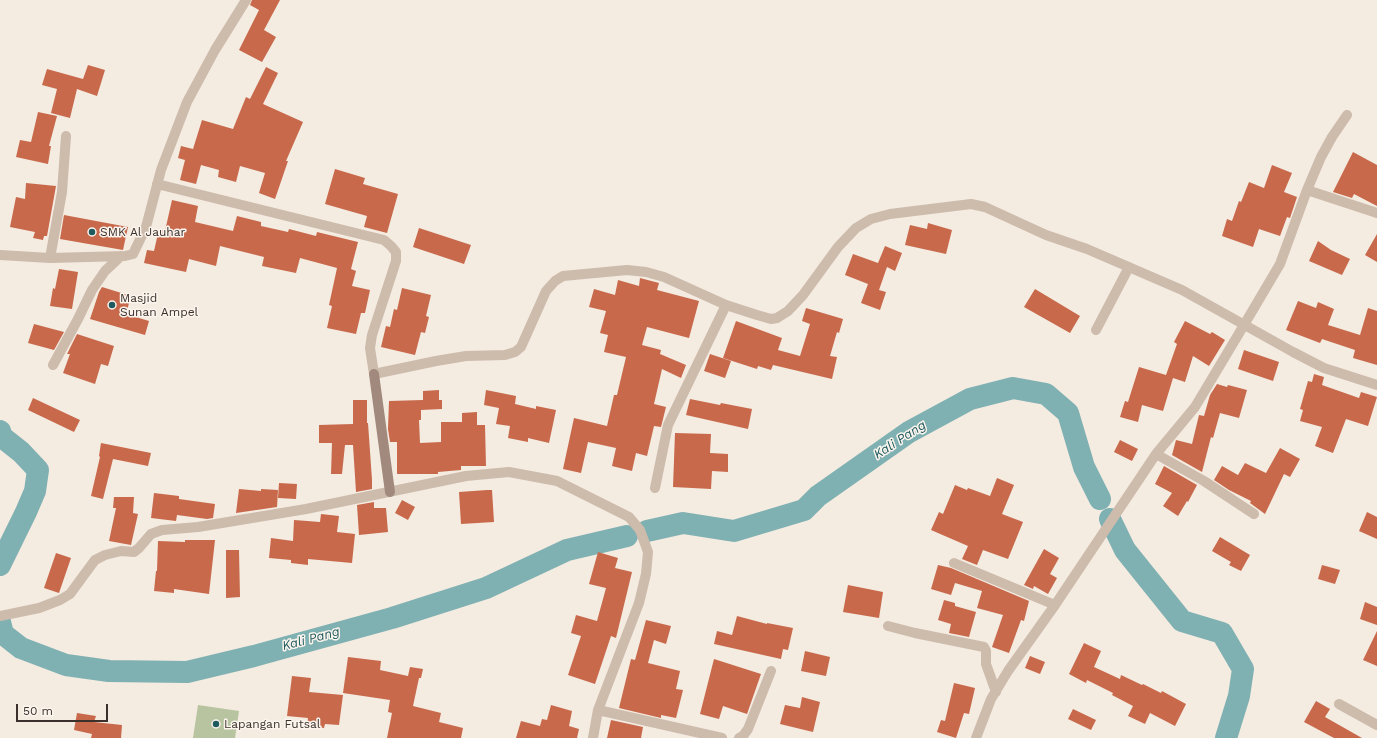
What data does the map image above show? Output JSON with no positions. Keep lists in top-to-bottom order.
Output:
{
  "water": ["Kali Pang"],
  "places": ["SMK Al Jauhar", "Masjid Sunan Ampel", "Lapangan Futsal"],
  "scale_bar": "50 m"
}
